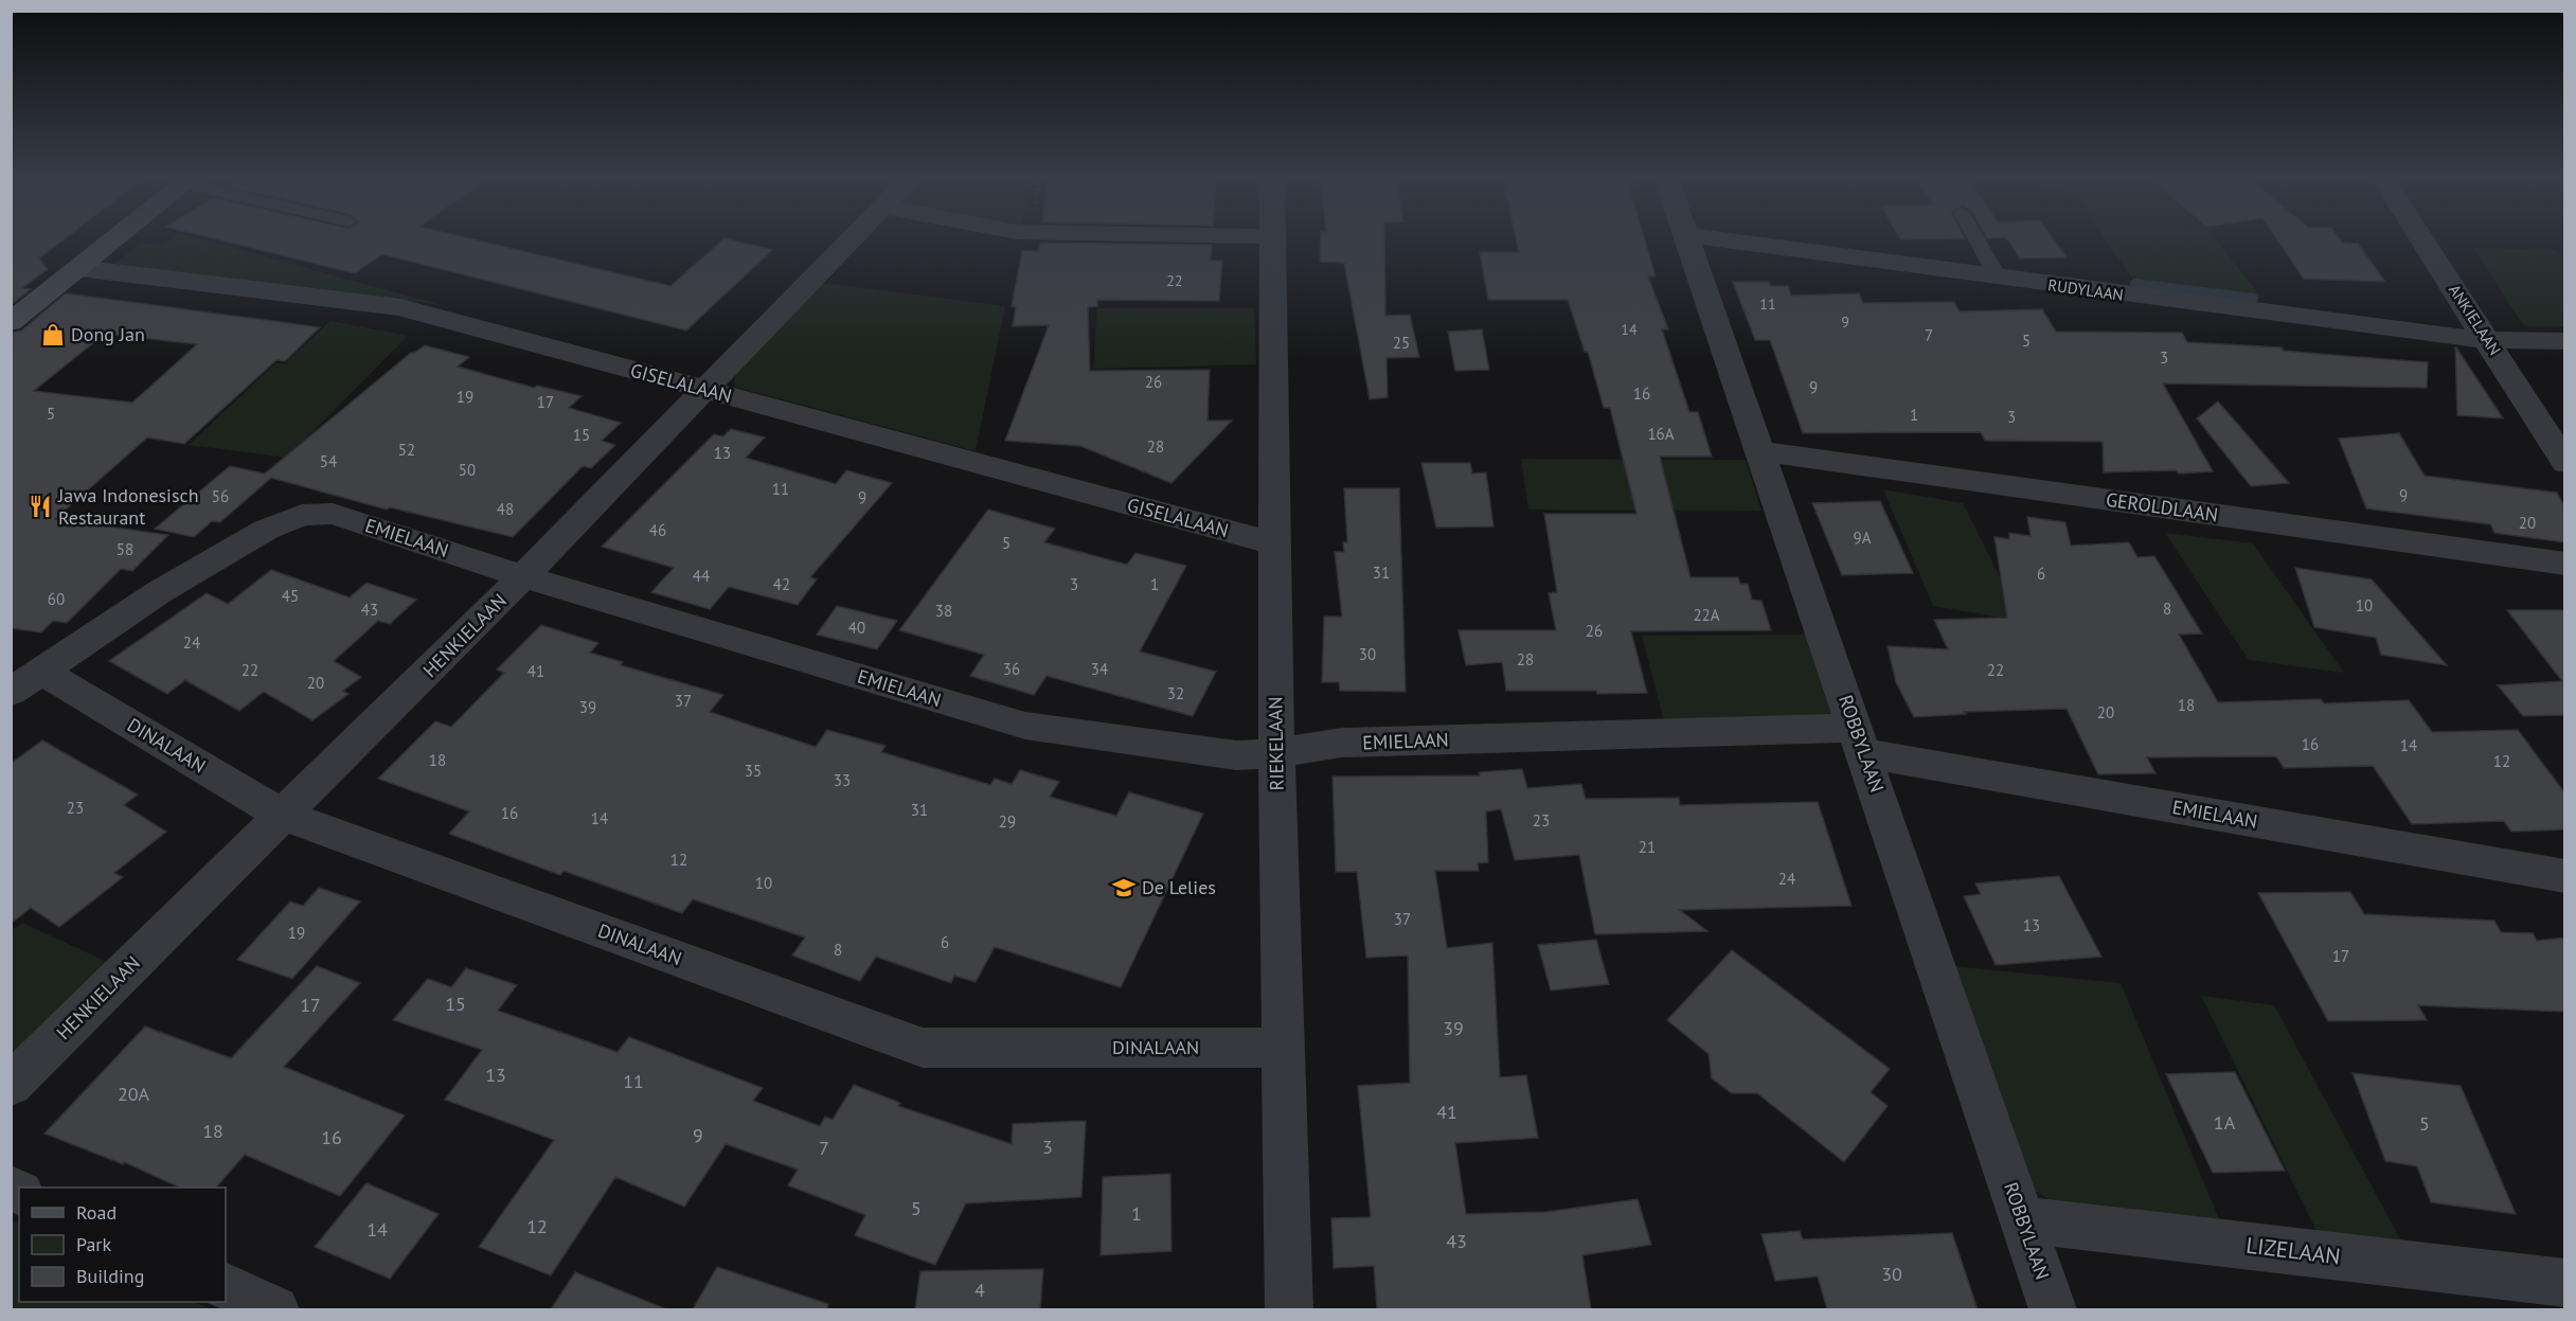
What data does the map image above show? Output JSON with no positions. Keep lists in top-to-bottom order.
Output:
{
  "streets": {
    "street": [
      "RUDYLAAN",
      "ANKIELAAN",
      "GISELALAAN",
      "GEROLDLAAN",
      "EMIELAAN",
      "HENKIELAAN",
      "RIEKELAAN",
      "ROBBYLAAN",
      "DINALAAN",
      "LIZELAAN"
    ]
  },
  "crossings": [
    ["RUDYLAAN", "ANKIELAAN"],
    ["GISELALAAN", "HENKIELAAN"],
    ["GISELALAAN", "RIEKELAAN"],
    ["GEROLDLAAN", "ROBBYLAAN"],
    ["EMIELAAN", "HENKIELAAN"],
    ["EMIELAAN", "RIEKELAAN"],
    ["EMIELAAN", "ROBBYLAAN"],
    ["EMIELAAN", "DINALAAN"],
    ["HENKIELAAN", "DINALAAN"],
    ["RIEKELAAN", "DINALAAN"],
    ["ROBBYLAAN", "LIZELAAN"]
  ],
  "places": {
    "shop": ["Dong Jan"],
    "restaurant": ["Jawa Indonesisch Restaurant"],
    "school or university": ["De Lelies"]
  },
  "house_numbers": [
    "22",
    "11",
    "9",
    "14",
    "7",
    "5",
    "25",
    "3",
    "26",
    "9",
    "16",
    "19",
    "17",
    "5",
    "1",
    "3",
    "16A",
    "15",
    "28",
    "52",
    "13",
    "54",
    "50",
    "11",
    "9",
    "56",
    "9",
    "48",
    "20",
    "46",
    "9A",
    "5",
    "58",
    "31",
    "6",
    "44",
    "42",
    "3",
    "1",
    "45",
    "60",
    "10",
    "8",
    "43",
    "38",
    "22A",
    "40",
    "26",
    "24",
    "30",
    "28",
    "36",
    "34",
    "22",
    "22",
    "41",
    "20",
    "32",
    "37",
    "18",
    "39",
    "20",
    "16",
    "14",
    "18",
    "12",
    "35",
    "33",
    "23",
    "31",
    "16",
    "14",
    "23",
    "29",
    "21",
    "12",
    "24",
    "10",
    "37",
    "13",
    "19",
    "6",
    "8",
    "17",
    "15",
    "17",
    "39",
    "13",
    "11",
    "20A",
    "41",
    "1A",
    "5",
    "18",
    "9",
    "16",
    "3",
    "7",
    "5",
    "1",
    "12",
    "14",
    "43",
    "30",
    "4"
  ],
  "legend": ["Road", "Park", "Building"]
}
